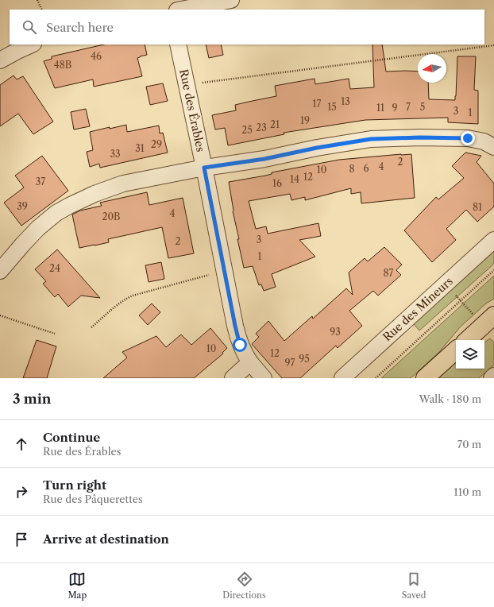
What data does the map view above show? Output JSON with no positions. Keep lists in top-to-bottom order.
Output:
{
  "streets": {
    "street": ["Rue des Érables", "Rue des Mineurs"]
  },
  "house_numbers": [
    "46",
    "48B",
    "13",
    "17",
    "15",
    "7",
    "5",
    "11",
    "9",
    "3",
    "1",
    "19",
    "21",
    "23",
    "25",
    "29",
    "31",
    "33",
    "2",
    "4",
    "6",
    "8",
    "10",
    "12",
    "14",
    "37",
    "16",
    "39",
    "81",
    "4",
    "20B",
    "3",
    "2",
    "1",
    "24",
    "87",
    "93",
    "10",
    "12",
    "95",
    "97"
  ],
  "north": "left",
  "page": {
    "search": "Search here",
    "heading": ["3 min", "Walk · 180 m"],
    "list": [
      ["Continue", "Rue des Érables", "70 m"],
      ["Turn right", "Rue des Pâquerettes", "110 m"],
      "Arrive at destination"
    ],
    "nav": ["Map", "Directions", "Saved"]
  }
}
